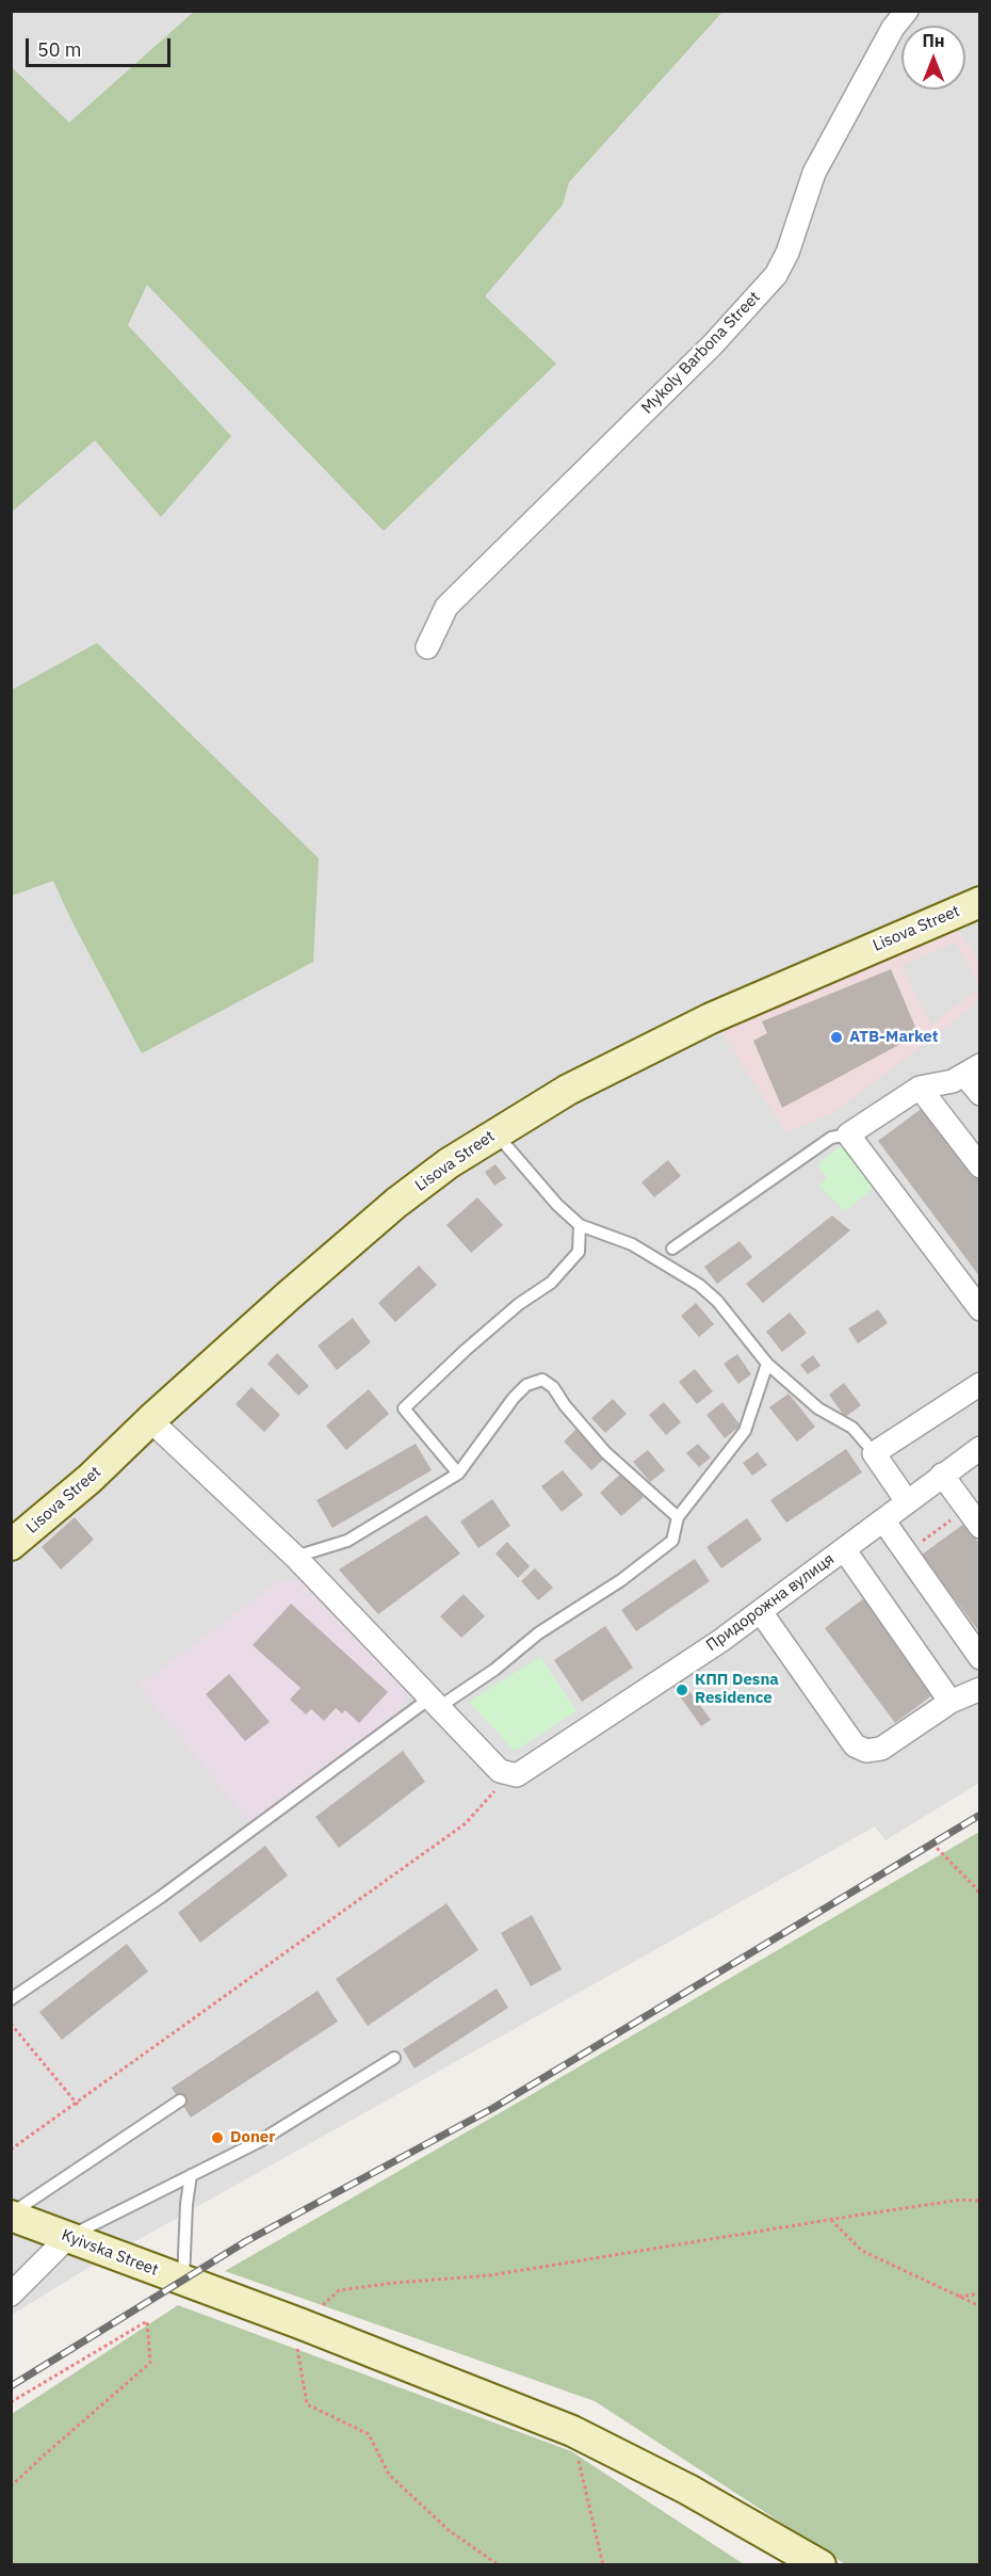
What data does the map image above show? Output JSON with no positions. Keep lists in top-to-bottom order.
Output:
{
  "streets": {
    "main road": ["Lisova Street", "Kyivska Street"],
    "street": ["Mykoly Barbona Street", "Придорожна вулиця"]
  },
  "places": ["ATB-Market", "КПП Desna Residence", "Doner"],
  "scale_bar": "50 m",
  "north": "top"
}
